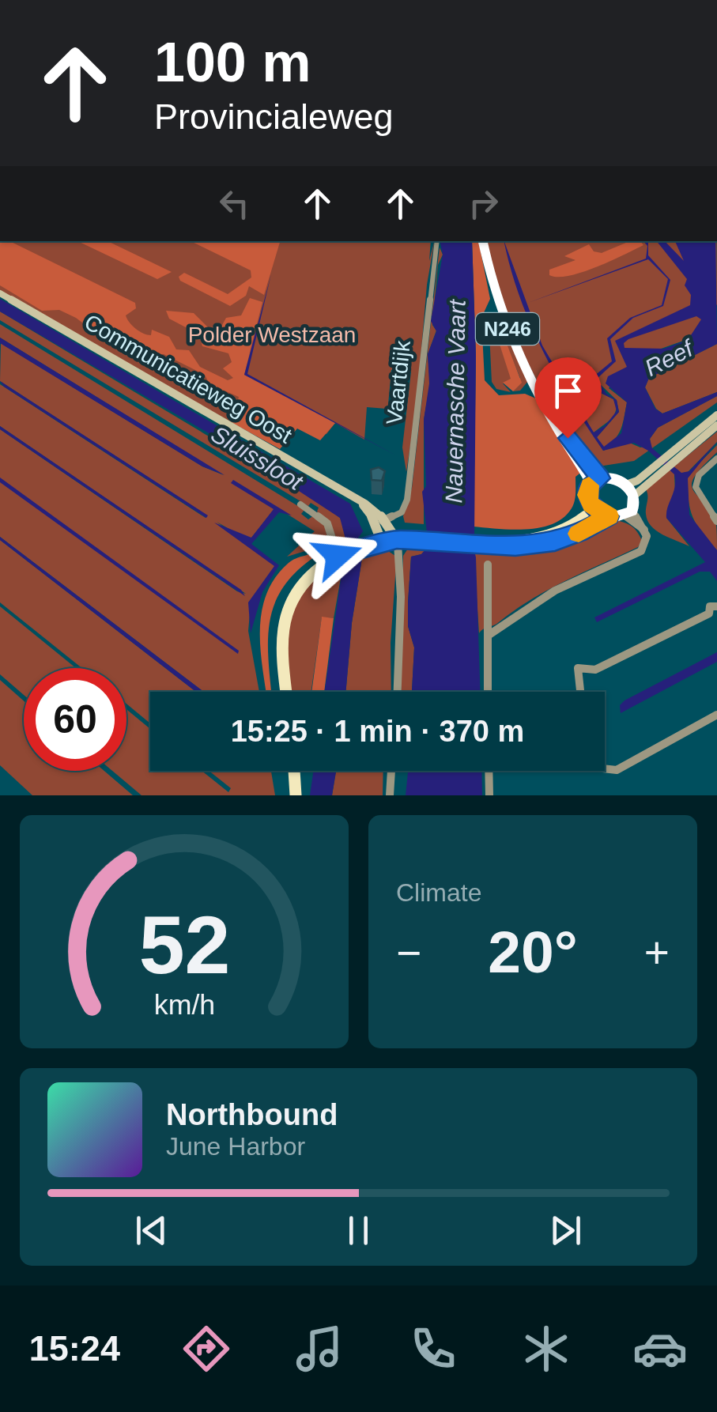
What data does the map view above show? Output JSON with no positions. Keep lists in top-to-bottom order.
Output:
{
  "streets": {
    "highway": ["N246"],
    "street": ["Communicatieweg Oost", "Vaartdijk"]
  },
  "crossings": [
    ["Communicatieweg Oost", "Vaartdijk"]
  ],
  "water": ["Reef", "Nauernasche Vaart", "Sluissloot"],
  "parks": ["Polder Westzaan"],
  "page": {
    "turn": ["100 m", "Provincialeweg"],
    "limit": "60",
    "trip": "15:25 · 1 min · 370 m",
    "tile": "Climate",
    "heat": ["−", "20°", "+"],
    "song": ["Northbound", "June Harbor"],
    "tabs": "15:24",
    "gauge": ["52", "km/h"]
  }
}
